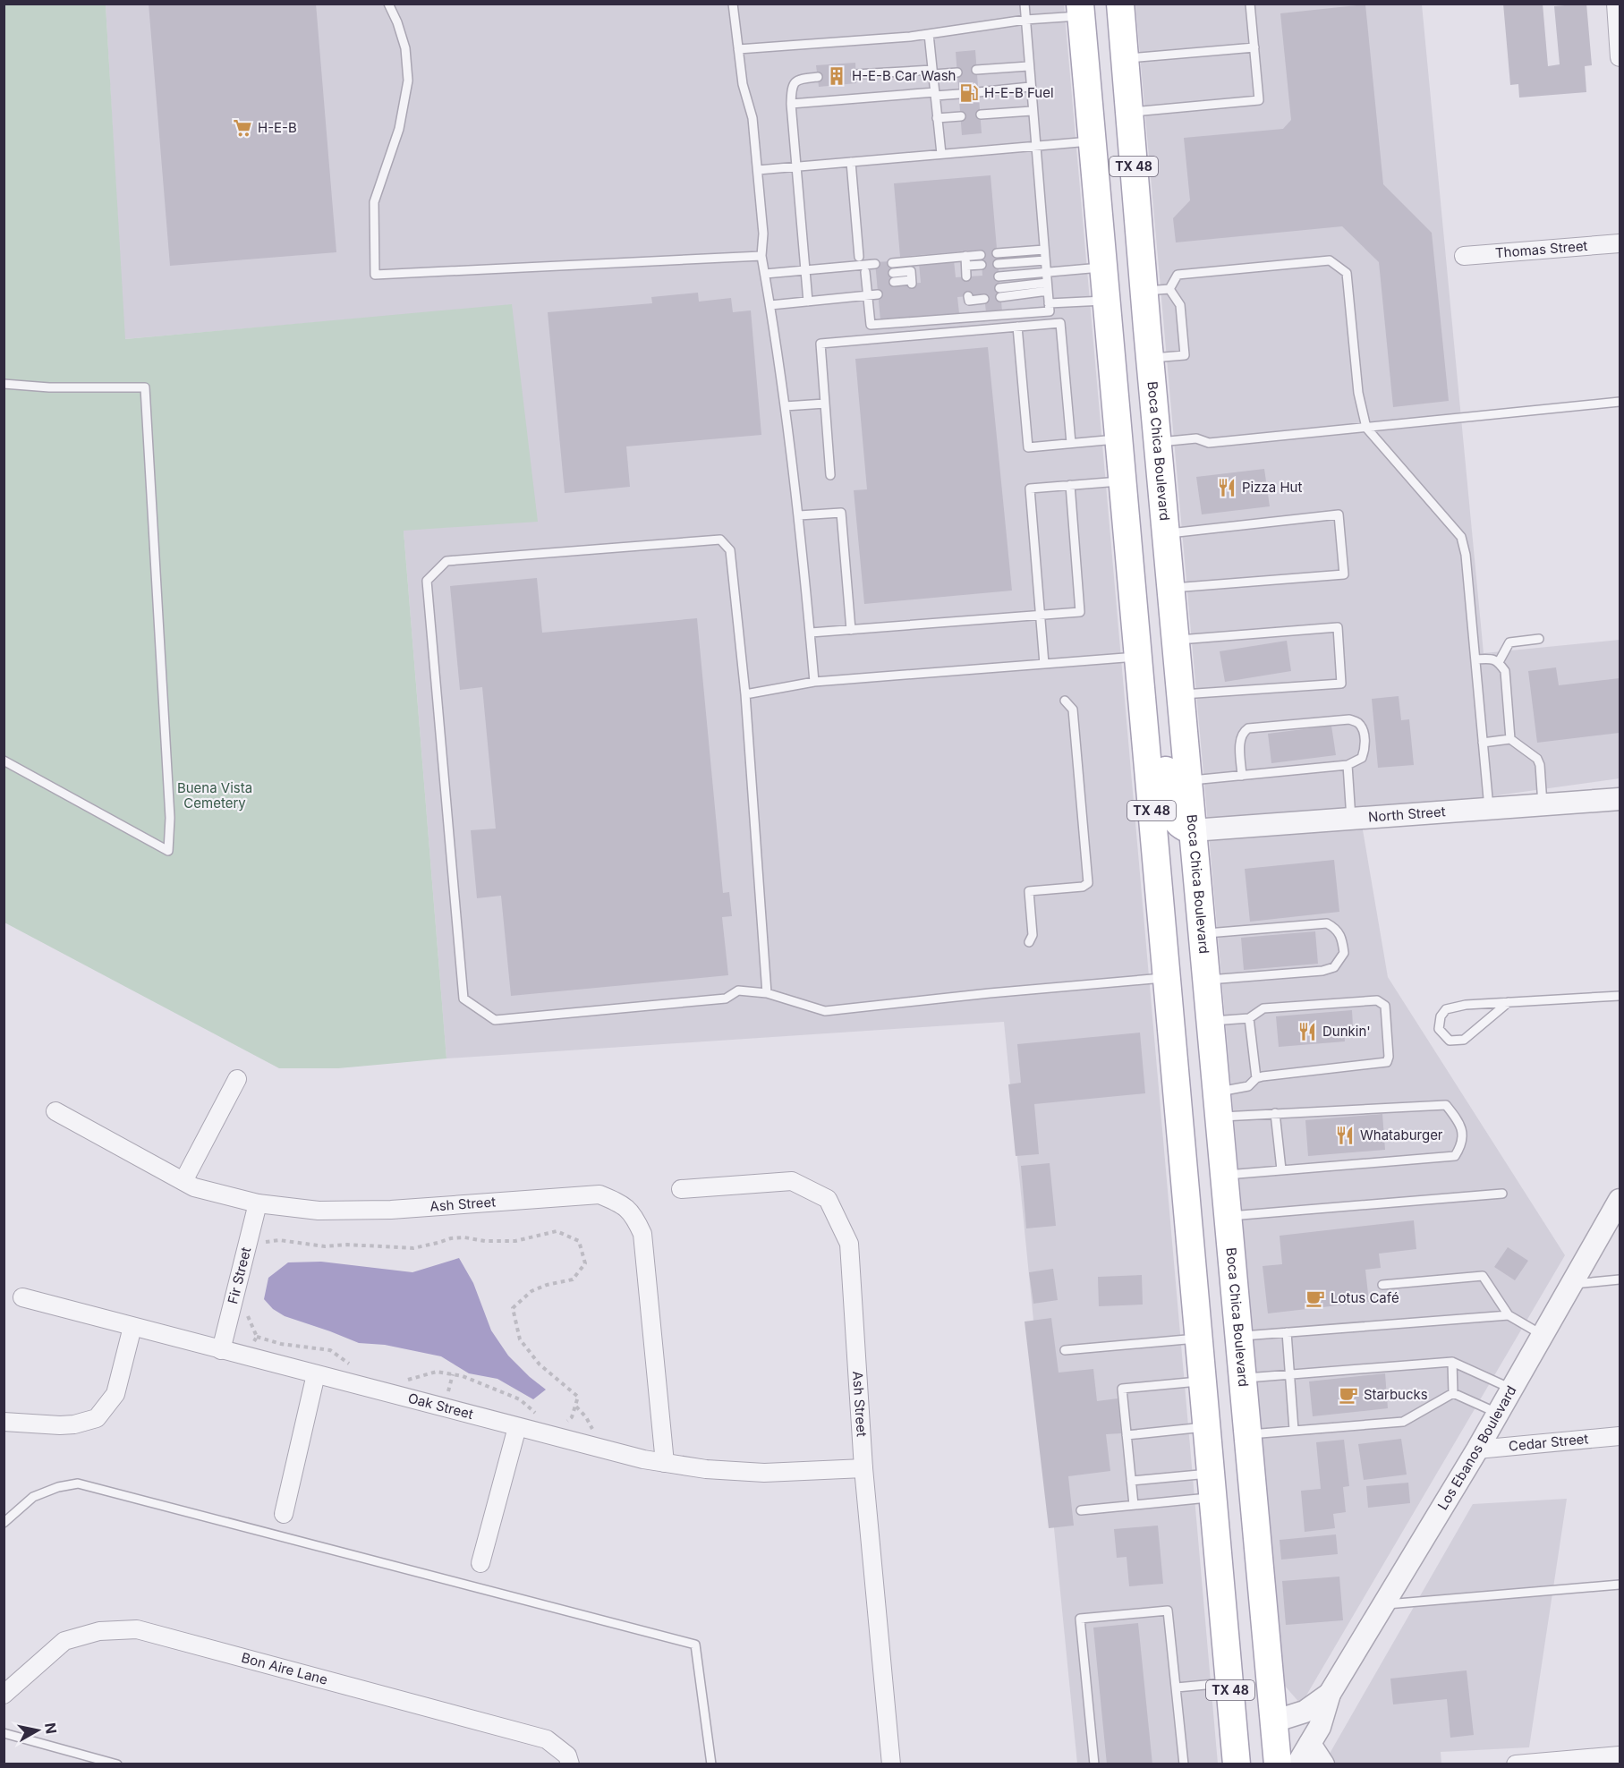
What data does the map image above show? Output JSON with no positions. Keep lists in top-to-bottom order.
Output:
{
  "streets": {
    "main road": ["TX 48", "Boca Chica Boulevard"],
    "street": [
      "Thomas Street",
      "North Street",
      "Ash Street",
      "Fir Street",
      "Oak Street",
      "Cedar Street",
      "Los Ebanos Boulevard",
      "Bon Aire Lane"
    ]
  },
  "crossings": [
    ["Boca Chica Boulevard", "North Street"],
    ["Boca Chica Boulevard", "Los Ebanos Boulevard"],
    ["Ash Street", "Fir Street"],
    ["Ash Street", "Oak Street"],
    ["Fir Street", "Oak Street"],
    ["Cedar Street", "Los Ebanos Boulevard"]
  ],
  "parks": ["Buena Vista Cemetery"],
  "places": {
    "building": ["H-E-B Car Wash"],
    "fuel station": ["H-E-B Fuel"],
    "supermarket": ["H-E-B"],
    "restaurant": ["Pizza Hut", "Dunkin'", "Whataburger"],
    "cafe": ["Lotus Café", "Starbucks"]
  },
  "north": "right"
}
